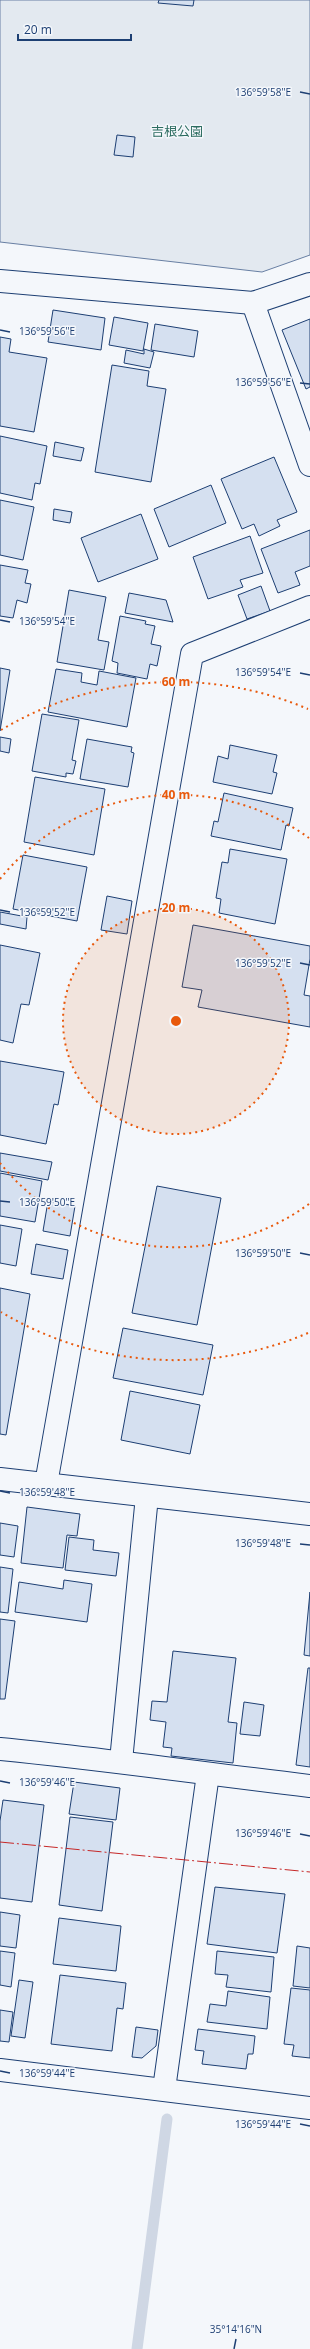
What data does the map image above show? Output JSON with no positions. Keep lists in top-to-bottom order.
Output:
{
  "parks": ["吉根公園"],
  "scale_bar": "20 m",
  "coordinates": [
    "136°59'58\"E",
    "136°59'56\"E",
    "136°59'54\"E",
    "136°59'52\"E",
    "136°59'50\"E",
    "136°59'48\"E",
    "136°59'46\"E",
    "136°59'44\"E",
    "35°14'16\"N"
  ],
  "rings": ["60 m", "40 m", "20 m"]
}
